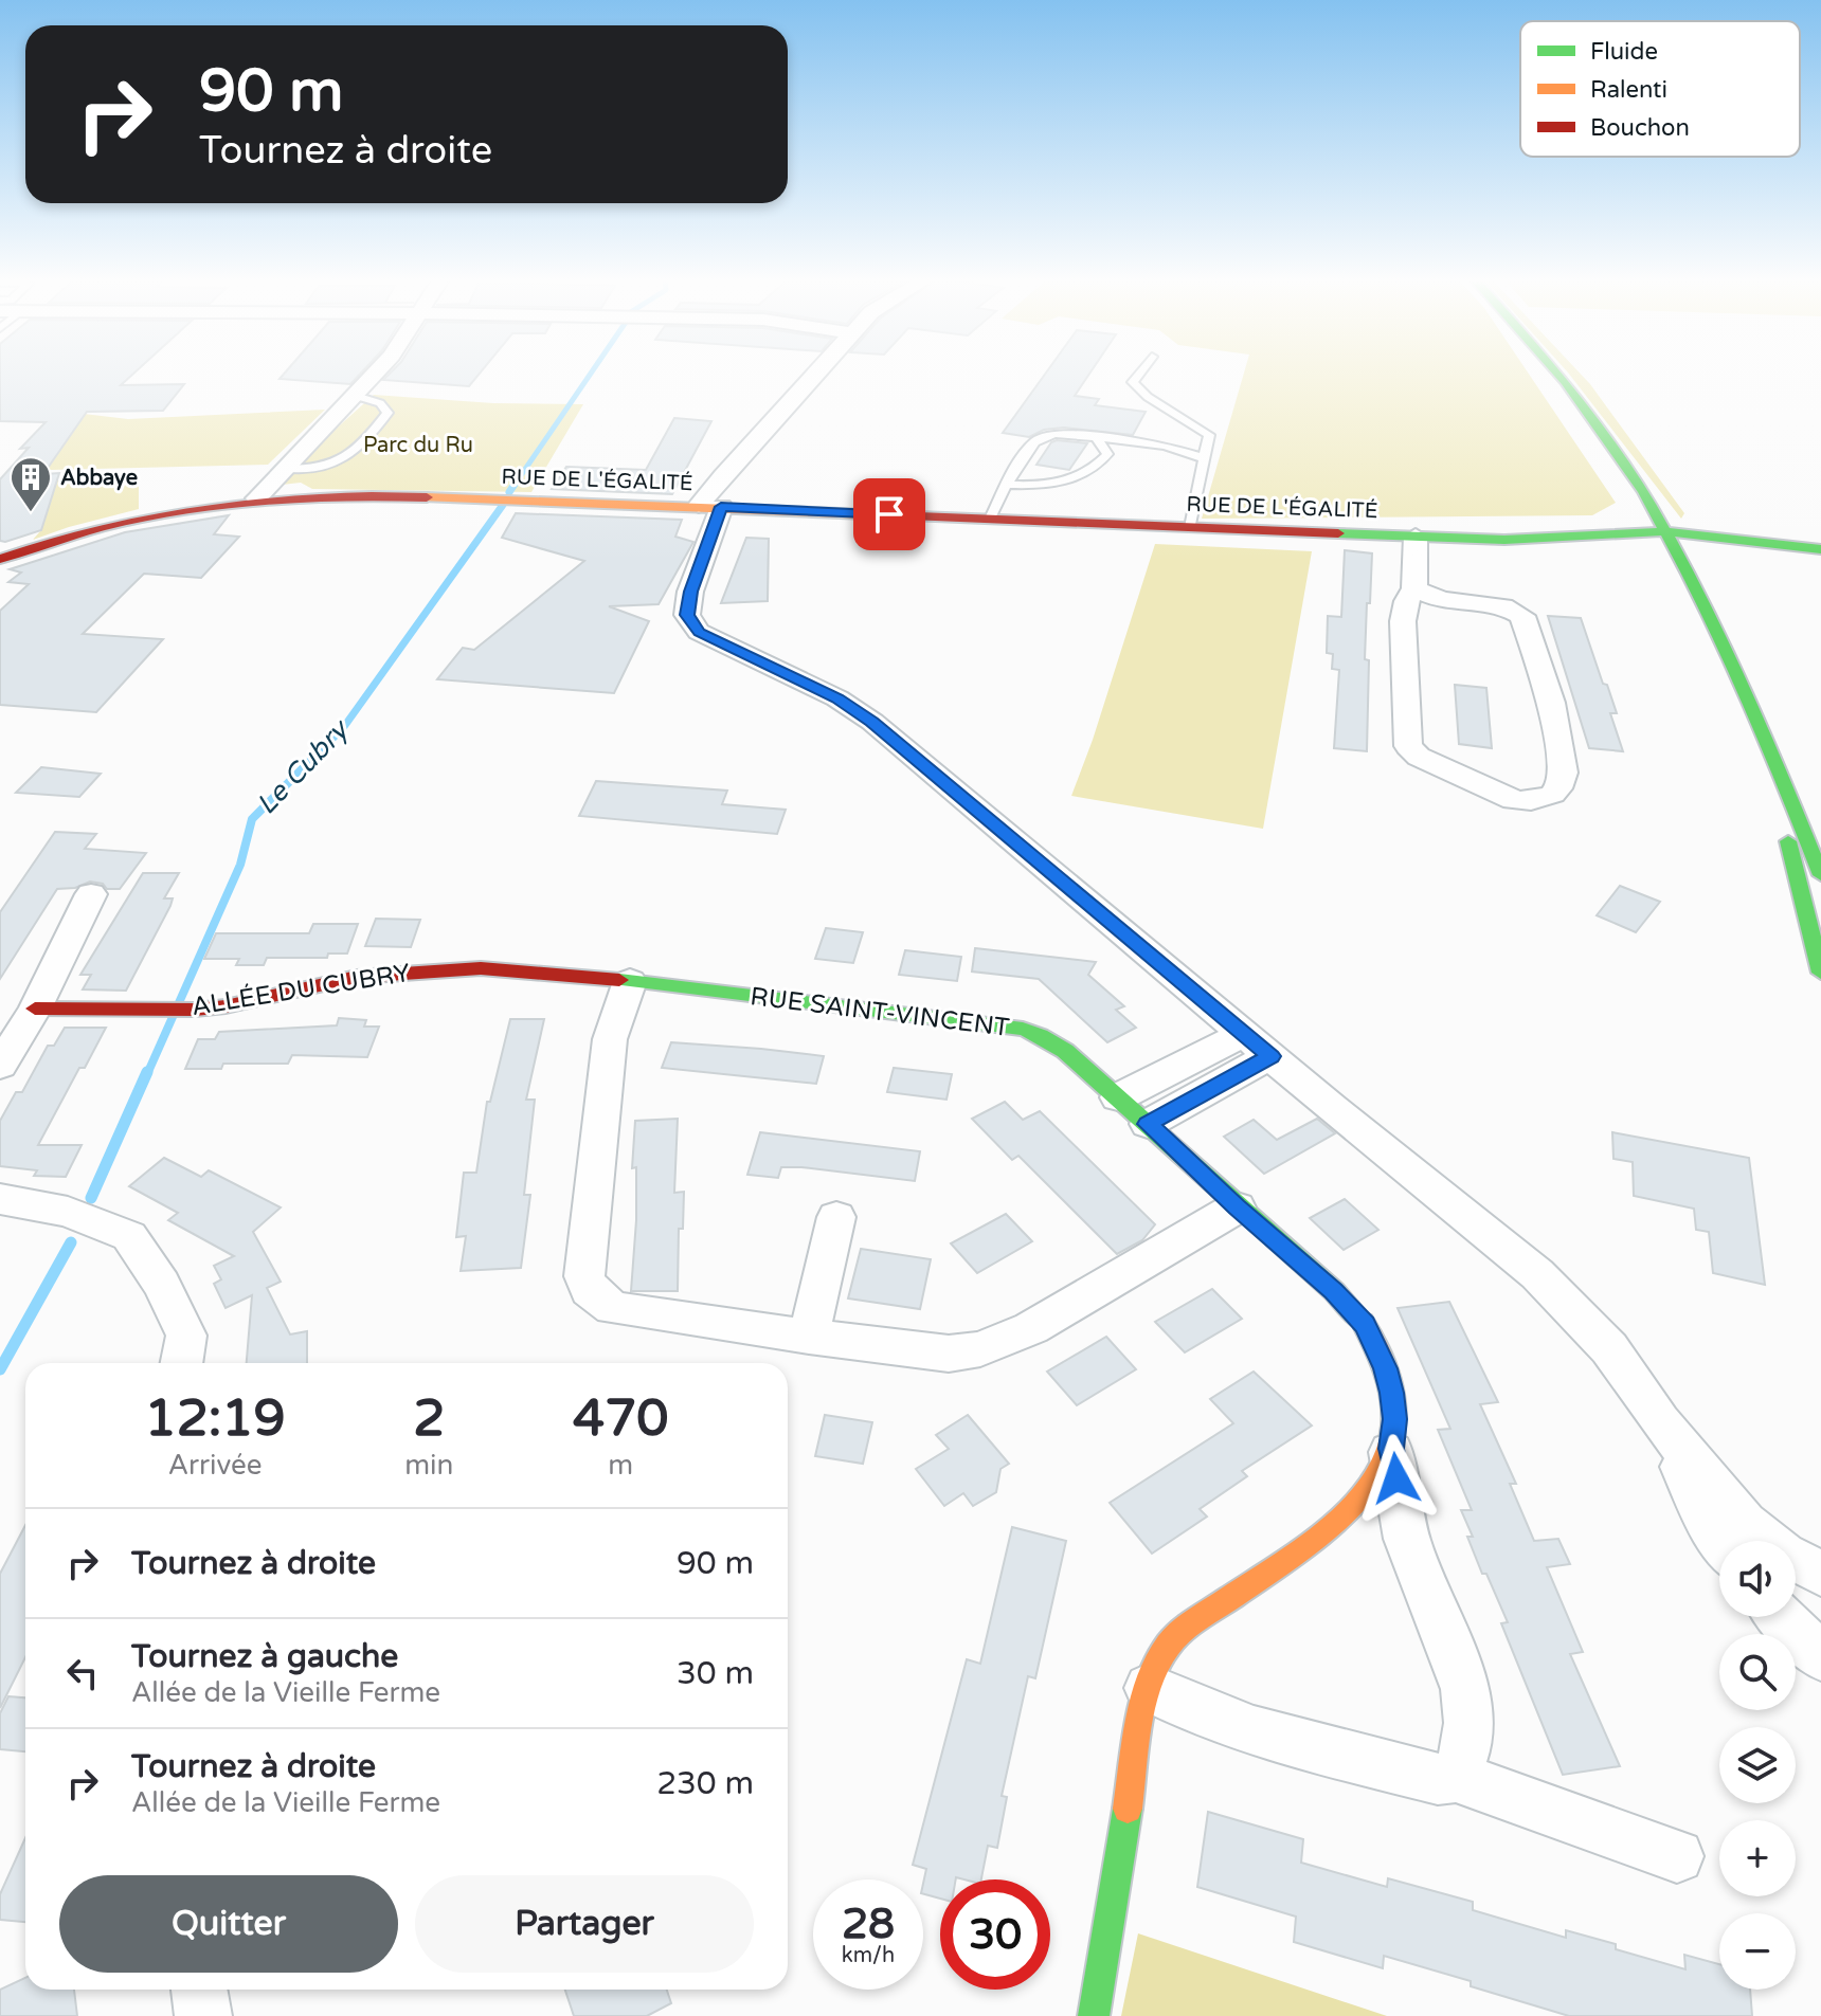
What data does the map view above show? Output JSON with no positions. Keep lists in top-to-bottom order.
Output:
{
  "streets": {
    "street": ["RUE DE L'ÉGALITÉ", "ALLÉE DU CUBRY", "RUE SAINT-VINCENT"]
  },
  "crossings": [
    ["ALLÉE DU CUBRY", "RUE SAINT-VINCENT"]
  ],
  "water": ["Le Cubry"],
  "parks": ["Parc du Ru"],
  "places": {
    "building": ["Abbaye"]
  },
  "legend": ["Fluide", "Ralenti", "Bouchon"],
  "page": {
    "turn": ["90 m", "Tournez à droite"],
    "eta": [
      "12:19",
      "Arrivée",
      "2",
      "min",
      "470",
      "m"
    ],
    "list": [
      {
        "name": "Tournez à droite",
        "value": "90 m"
      },
      {
        "name": "Tournez à gauche",
        "note": "Allée de la Vieille Ferme",
        "value": "30 m"
      },
      {
        "name": "Tournez à droite",
        "note": "Allée de la Vieille Ferme",
        "value": "230 m"
      }
    ],
    "map_buttons": ["+", "−"],
    "buttons": ["Quitter", "Partager"],
    "speed": "28 km/h",
    "limit": "30"
  }
}
